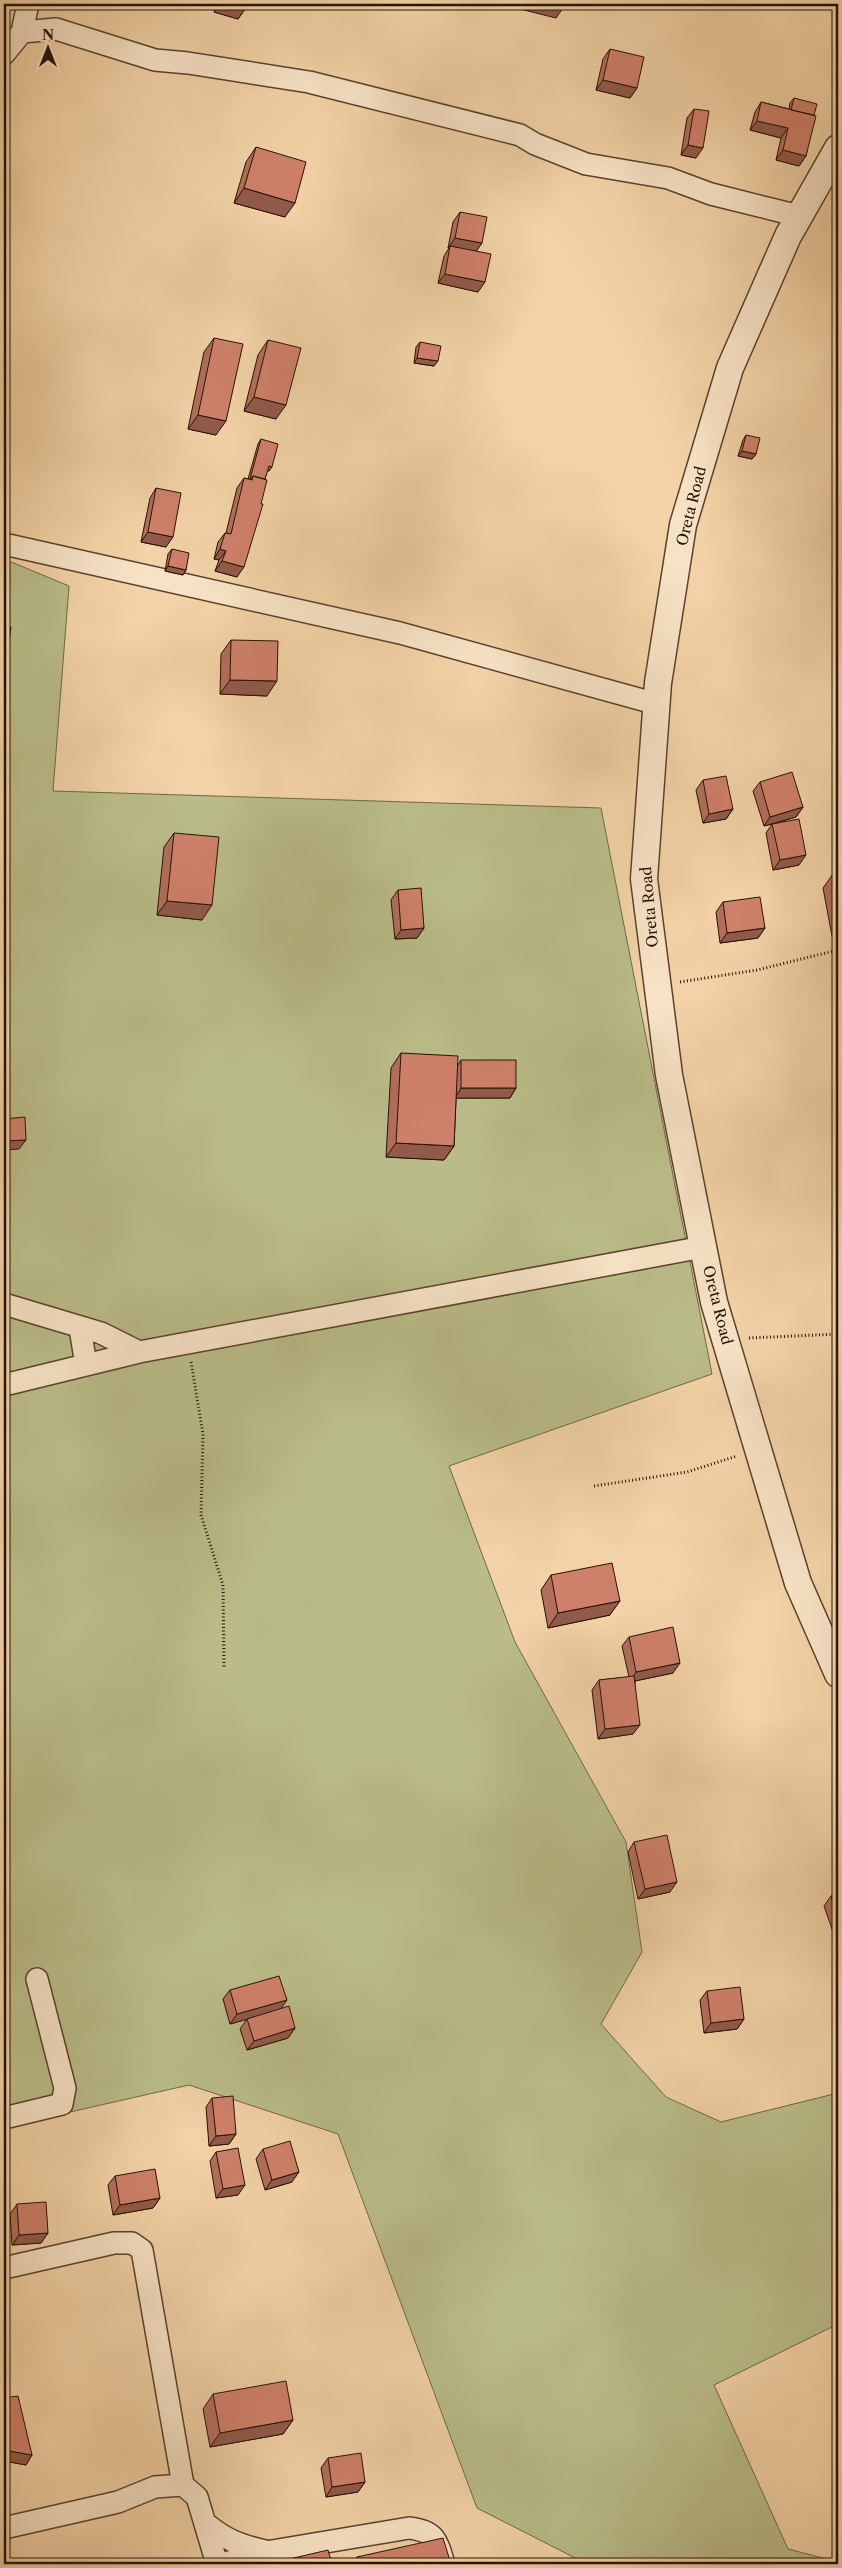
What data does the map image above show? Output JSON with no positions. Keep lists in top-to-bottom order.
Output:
{
  "streets": {
    "street": ["Oreta Road"]
  },
  "north": "top"
}
